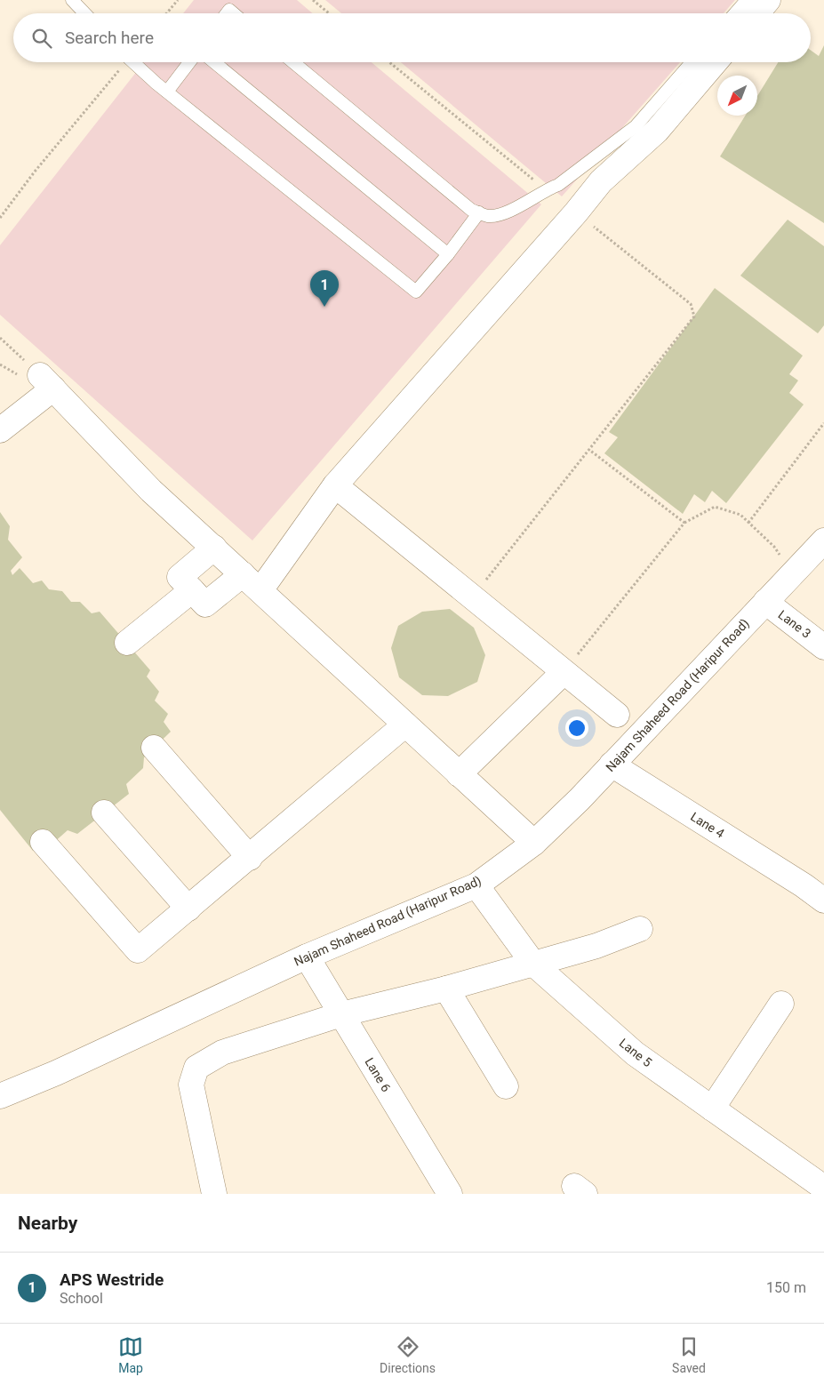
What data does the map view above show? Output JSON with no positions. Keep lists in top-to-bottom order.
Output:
{
  "streets": {
    "street": [
      "Lane 3",
      "Najam Shaheed Road (Haripur Road)",
      "Lane 4",
      "Lane 5",
      "Lane 6"
    ]
  },
  "crossings": [
    ["Lane 3", "Najam Shaheed Road (Haripur Road)"],
    ["Najam Shaheed Road (Haripur Road)", "Lane 4"],
    ["Najam Shaheed Road (Haripur Road)", "Lane 5"],
    ["Najam Shaheed Road (Haripur Road)", "Lane 6"]
  ],
  "north": "bottom left",
  "page": {
    "search": "Search here",
    "pins": "1",
    "heading": "Nearby",
    "list": [
      {
        "mark": "1",
        "name": "APS Westride",
        "note": "School",
        "value": "150 m"
      }
    ],
    "nav": ["Map", "Directions", "Saved"]
  }
}
